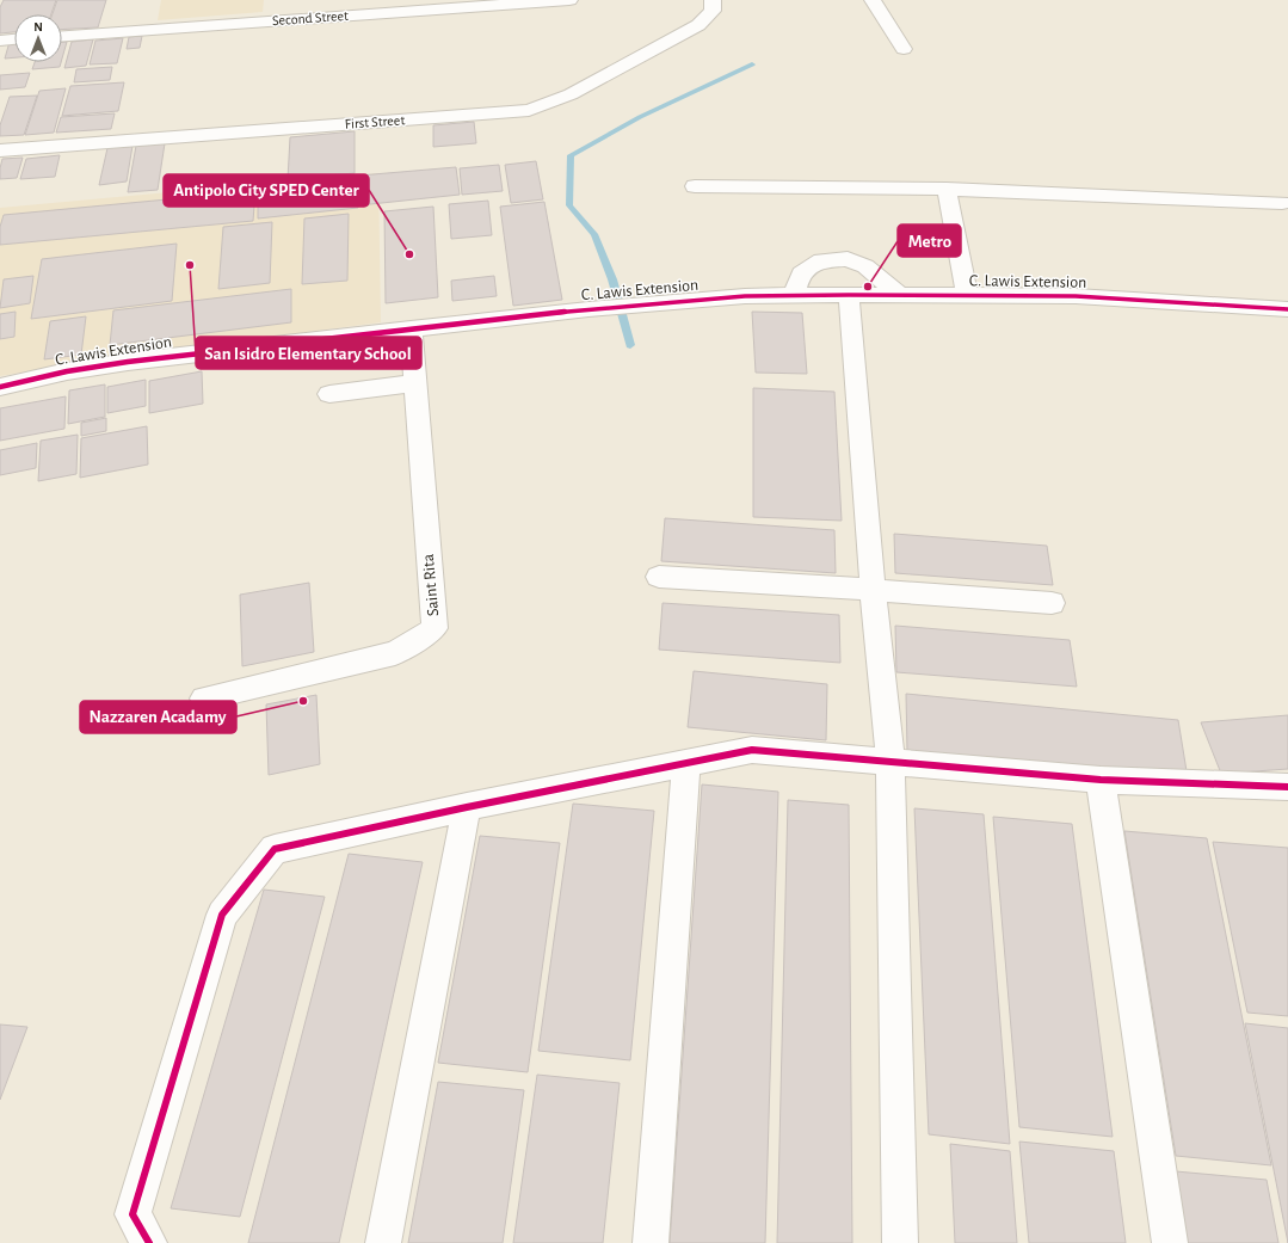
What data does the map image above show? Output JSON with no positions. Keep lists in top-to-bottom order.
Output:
{
  "streets": {
    "street": [
      "Second Street",
      "First Street",
      "C. Lawis Extension",
      "Saint Rita"
    ]
  },
  "crossings": [
    ["C. Lawis Extension", "Saint Rita"]
  ],
  "places": [
    "Antipolo City SPED Center",
    "San Isidro Elementary School",
    "Metro",
    "Nazzaren Acadamy"
  ],
  "north": "top"
}
